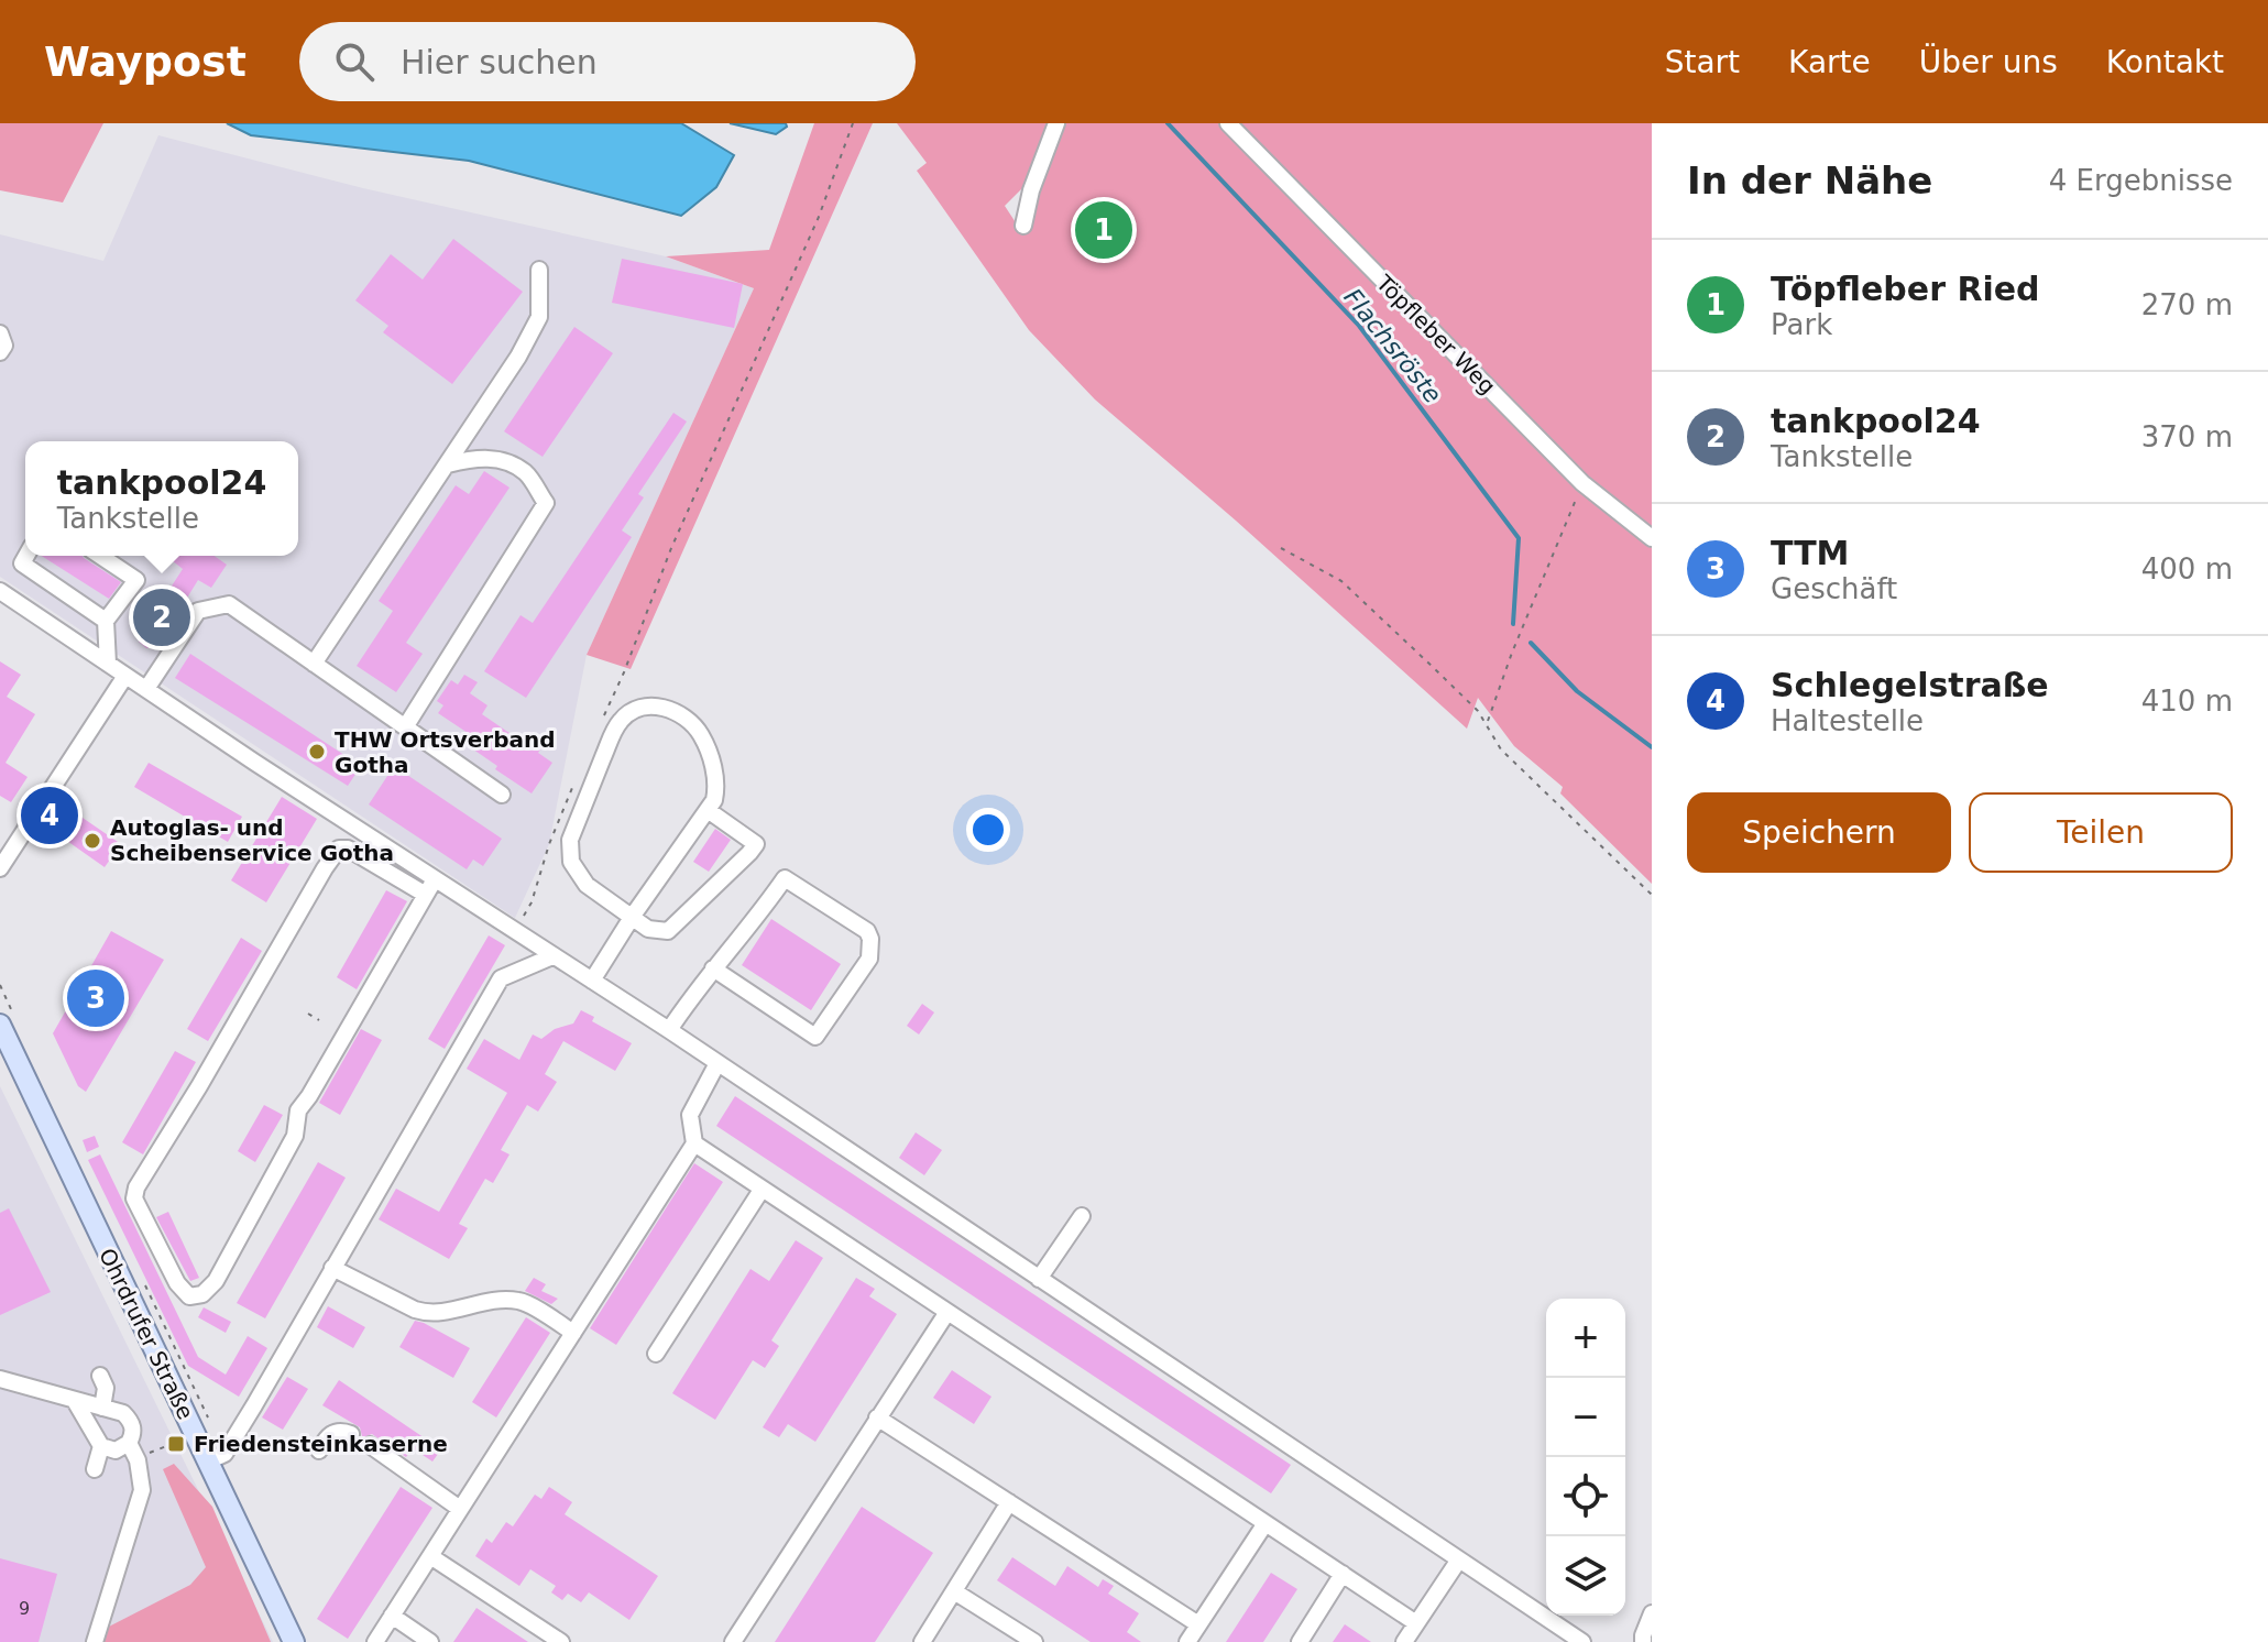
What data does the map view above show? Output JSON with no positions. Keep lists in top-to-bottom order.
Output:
{
  "streets": {
    "main road": ["Ohrdrufer Straße"],
    "street": ["Töpfleber Weg"]
  },
  "water": ["Flachsröste"],
  "places": {
    "other": ["THW Ortsverband Gotha", "Autoglas- und Scheibenservice Gotha"],
    "transit": ["Friedensteinkaserne"]
  },
  "house_numbers": ["9"],
  "page": {
    "header": "Waypost",
    "search": "Hier suchen",
    "nav": [
      "Start",
      "Karte",
      "Über uns",
      "Kontakt"
    ],
    "heading": ["In der Nähe", "4 Ergebnisse"],
    "pins": [
      "1",
      "2",
      "4",
      "3"
    ],
    "list": [
      {
        "mark": "1",
        "name": "Töpfleber Ried",
        "note": "Park",
        "value": "270 m"
      },
      {
        "mark": "2",
        "name": "tankpool24",
        "note": "Tankstelle",
        "value": "370 m"
      },
      {
        "mark": "3",
        "name": "TTM",
        "note": "Geschäft",
        "value": "400 m"
      },
      {
        "mark": "4",
        "name": "Schlegelstraße",
        "note": "Haltestelle",
        "value": "410 m"
      }
    ],
    "popup": ["tankpool24", "Tankstelle"],
    "buttons": ["Speichern", "Teilen"],
    "map_buttons": ["+", "−"]
  }
}
